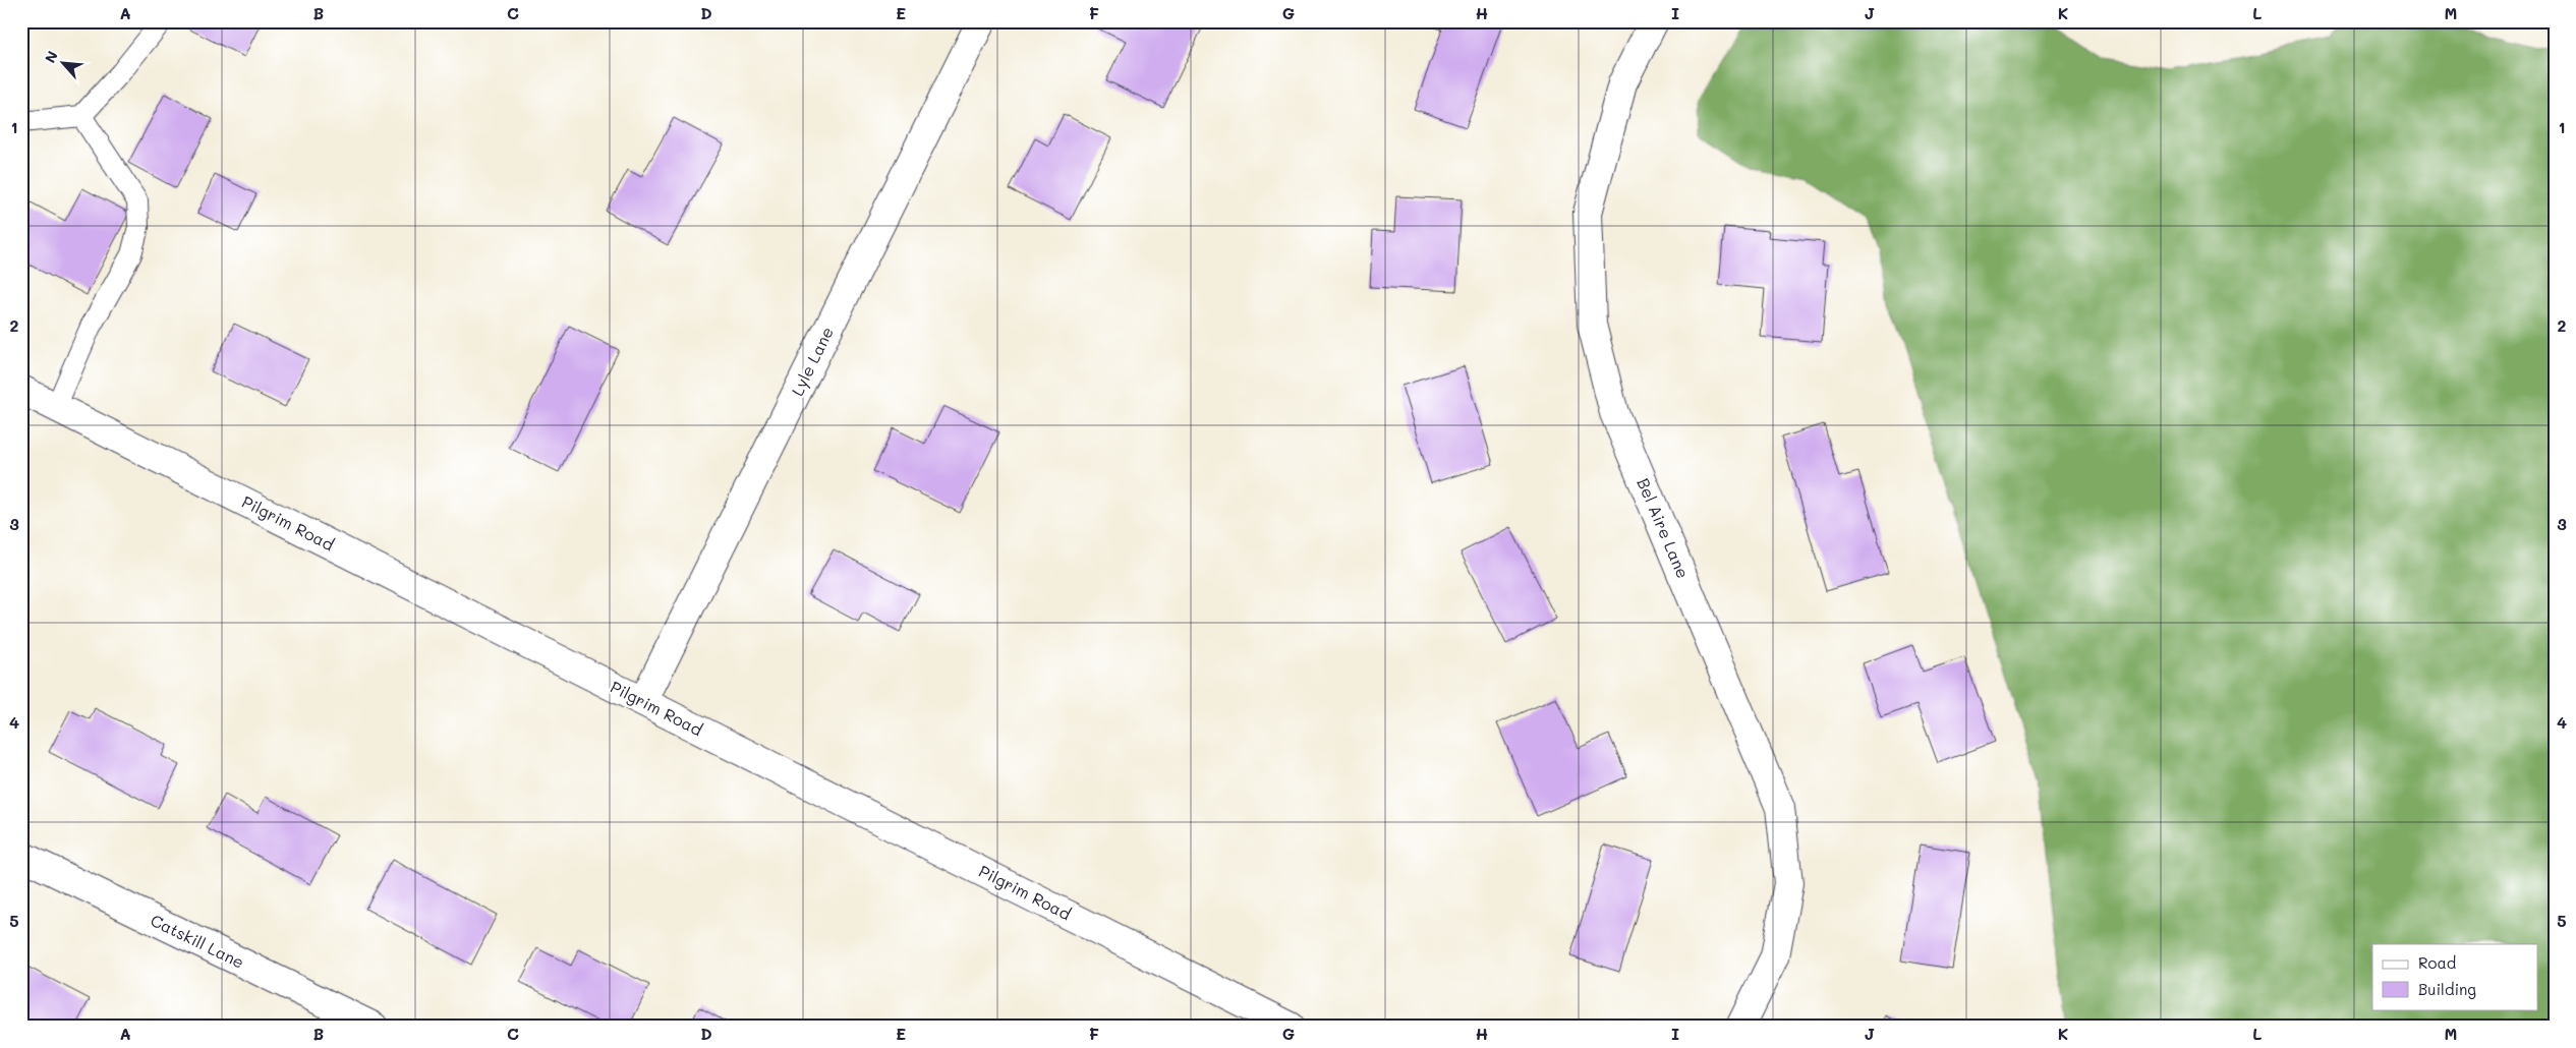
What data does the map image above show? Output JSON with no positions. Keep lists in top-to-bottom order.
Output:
{
  "streets": {
    "street": [
      "Lyle Lane",
      "Pilgrim Road",
      "Bel Aire Lane",
      "Catskill Lane"
    ]
  },
  "crossings": [
    ["Lyle Lane", "Pilgrim Road"]
  ],
  "legend": ["Road", "Building"],
  "north": "top left",
  "grid": {
    "columns": [
      "A",
      "B",
      "C",
      "D",
      "E",
      "F",
      "G",
      "H",
      "I",
      "J",
      "K",
      "L",
      "M"
    ],
    "rows": [
      "1",
      "2",
      "3",
      "4",
      "5"
    ]
  }
}
